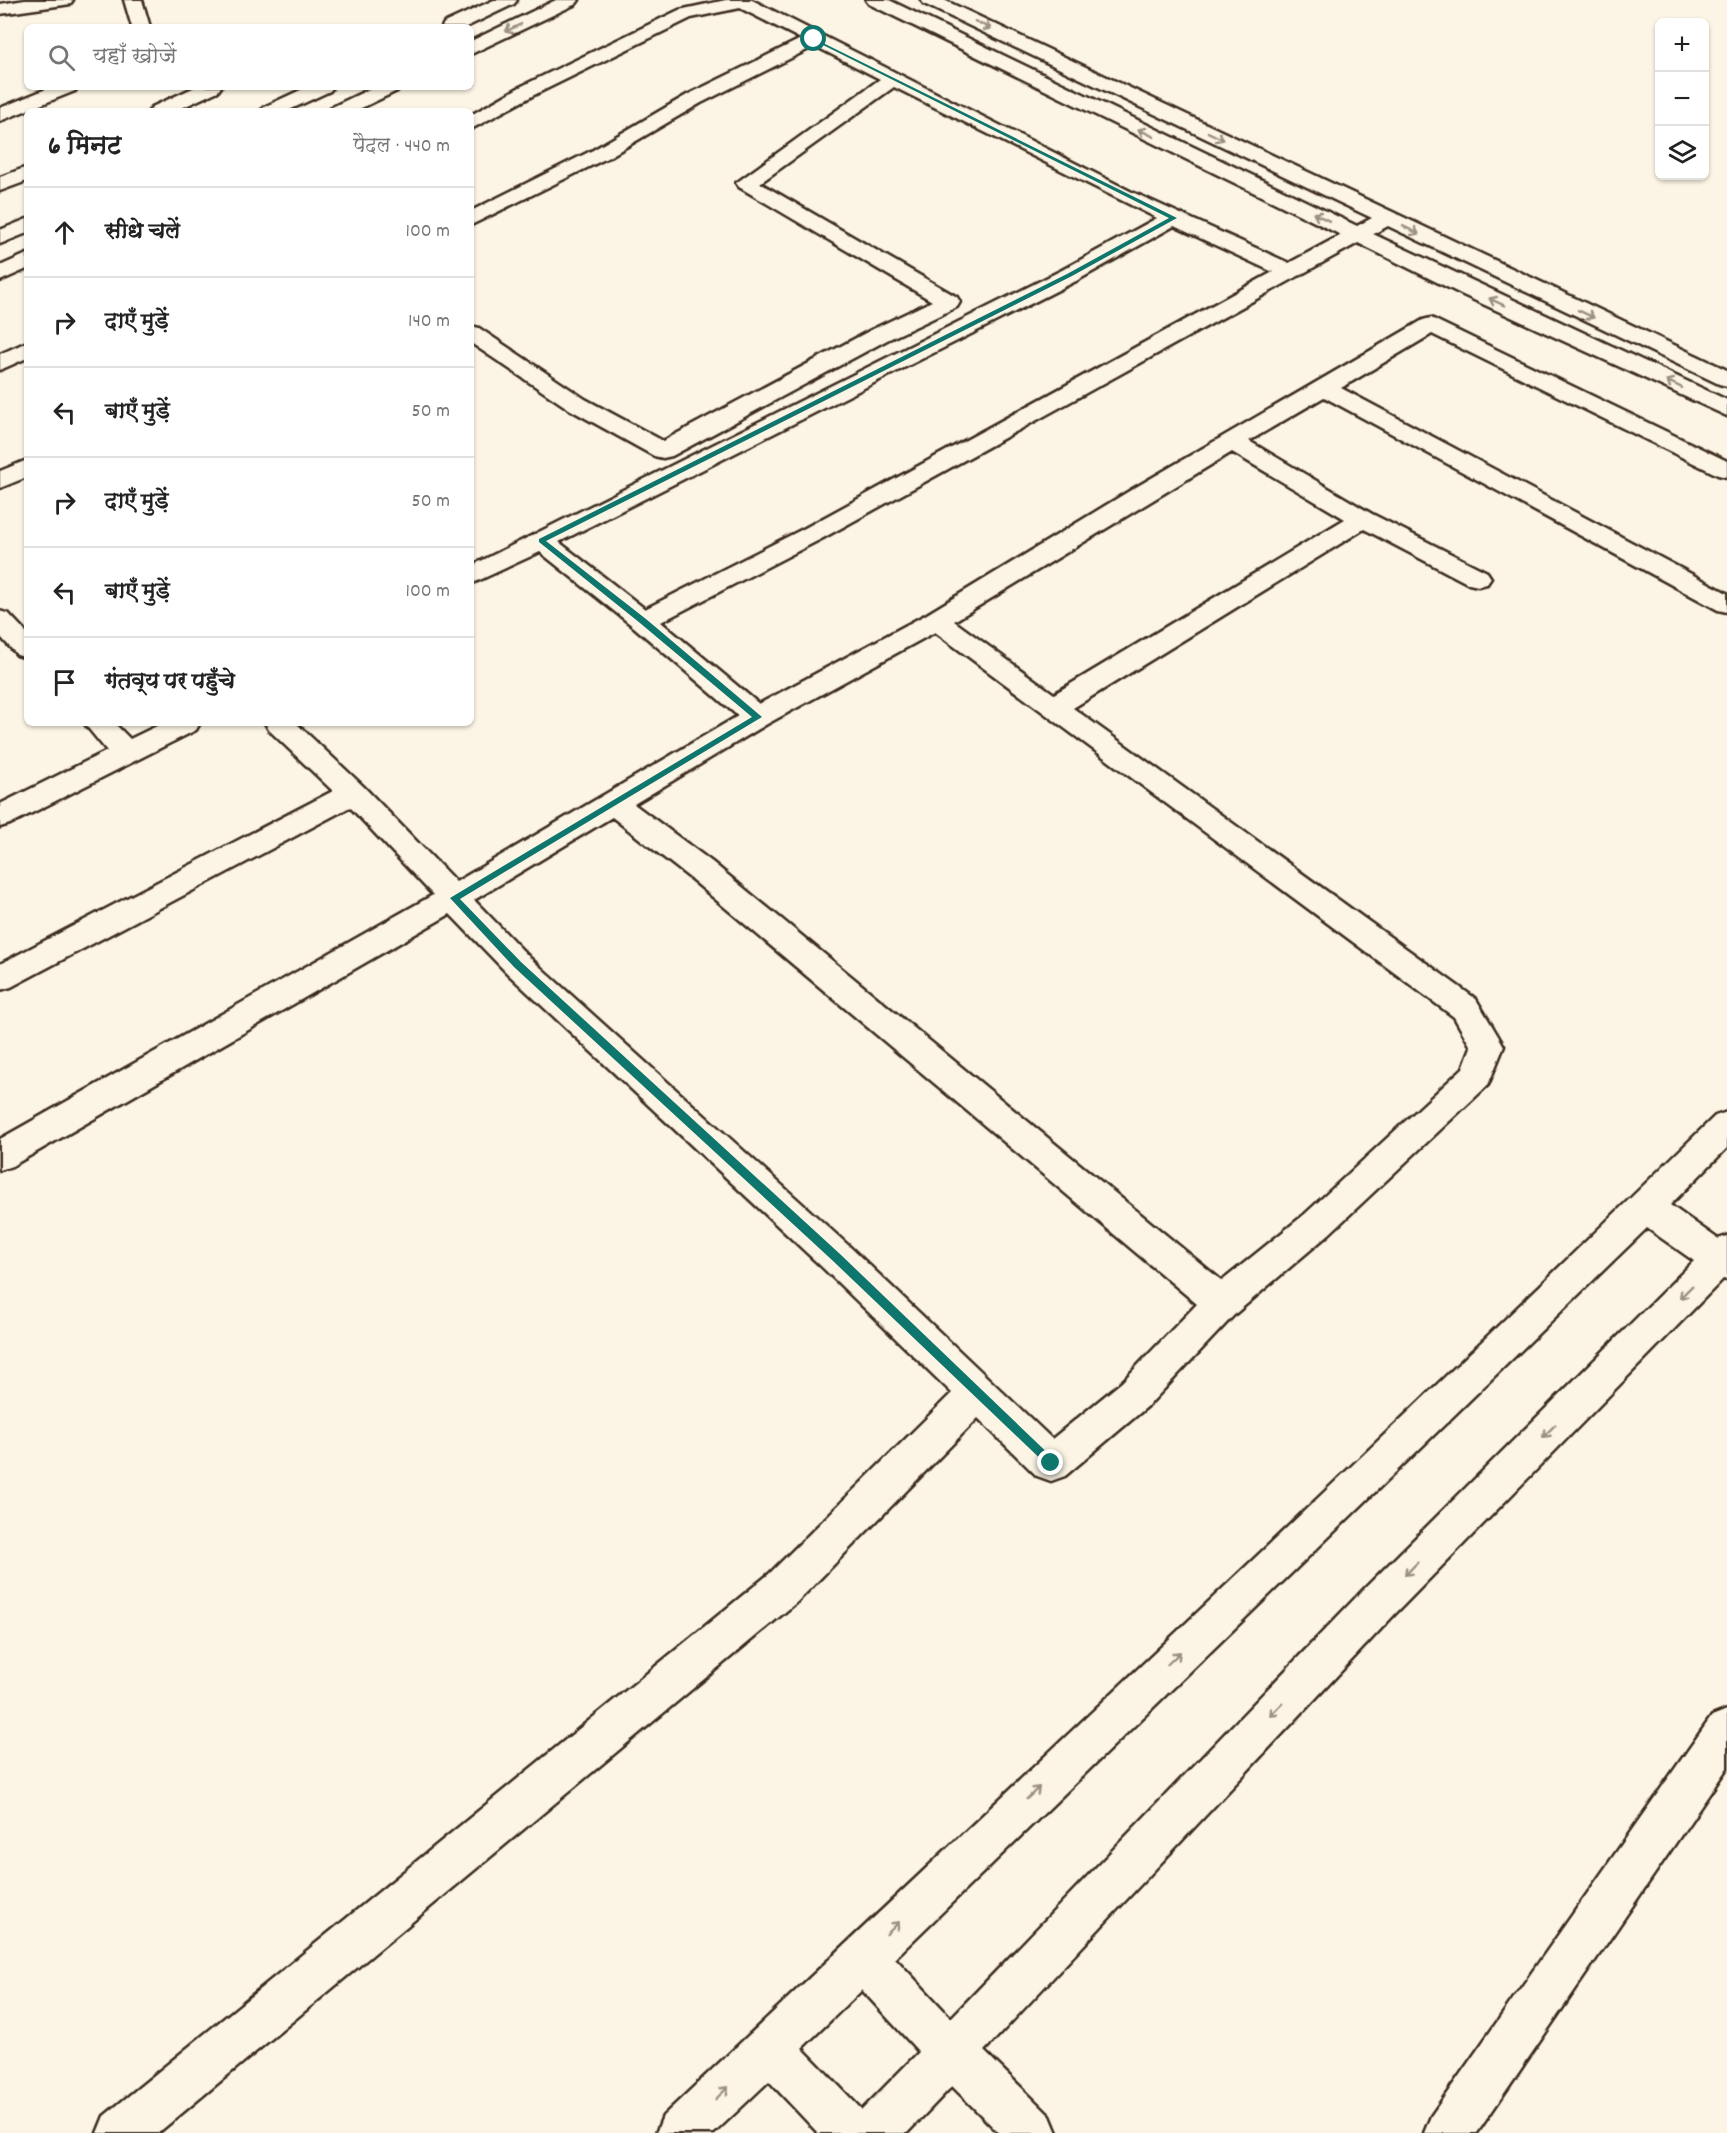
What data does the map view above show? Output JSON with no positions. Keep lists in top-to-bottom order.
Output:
{
  "page": {
    "map_buttons": ["+", "−"],
    "search": "यहाँ खोजें",
    "heading": ["6 मिनट", "पैदल · 440 m"],
    "list": [
      ["सीधे चलें", "100 m"],
      ["दाएँ मुड़ें", "140 m"],
      ["बाएँ मुड़ें", "50 m"],
      ["दाएँ मुड़ें", "50 m"],
      ["बाएँ मुड़ें", "100 m"],
      "गंतव्य पर पहुँचे"
    ]
  }
}
